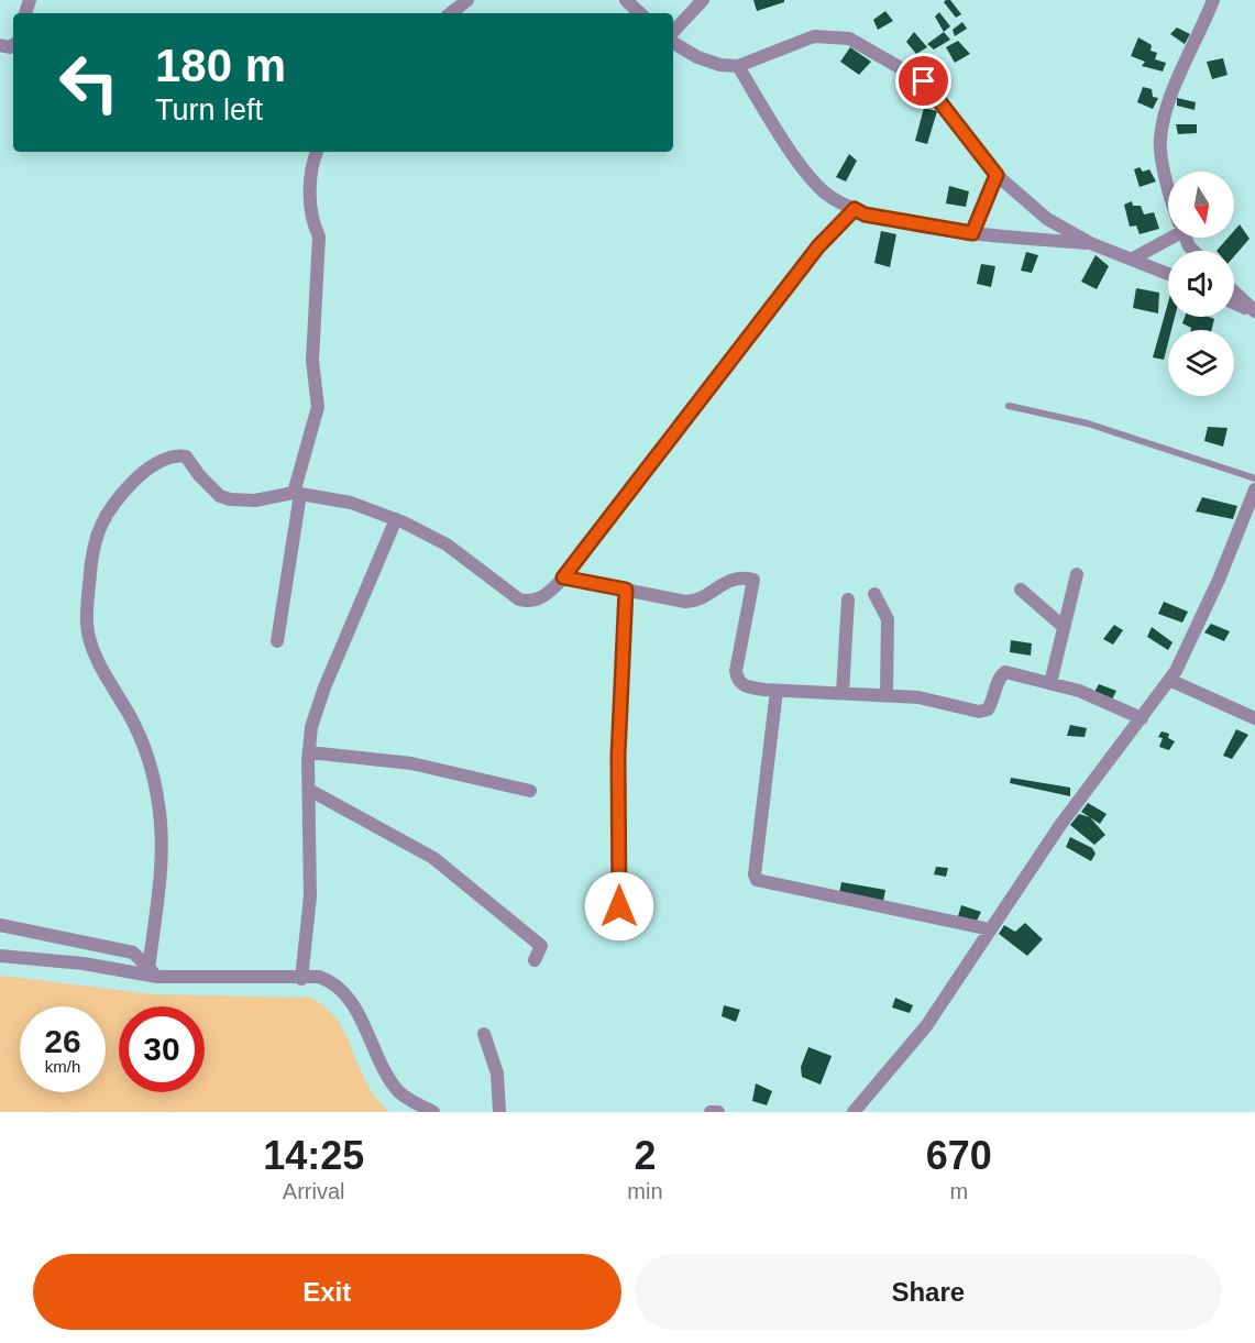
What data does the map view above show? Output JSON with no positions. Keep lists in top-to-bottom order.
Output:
{
  "north": "bottom",
  "page": {
    "turn": ["180 m", "Turn left"],
    "speed": "26 km/h",
    "limit": "30",
    "eta": [
      "14:25",
      "Arrival",
      "2",
      "min",
      "670",
      "m"
    ],
    "buttons": ["Exit", "Share"]
  }
}
